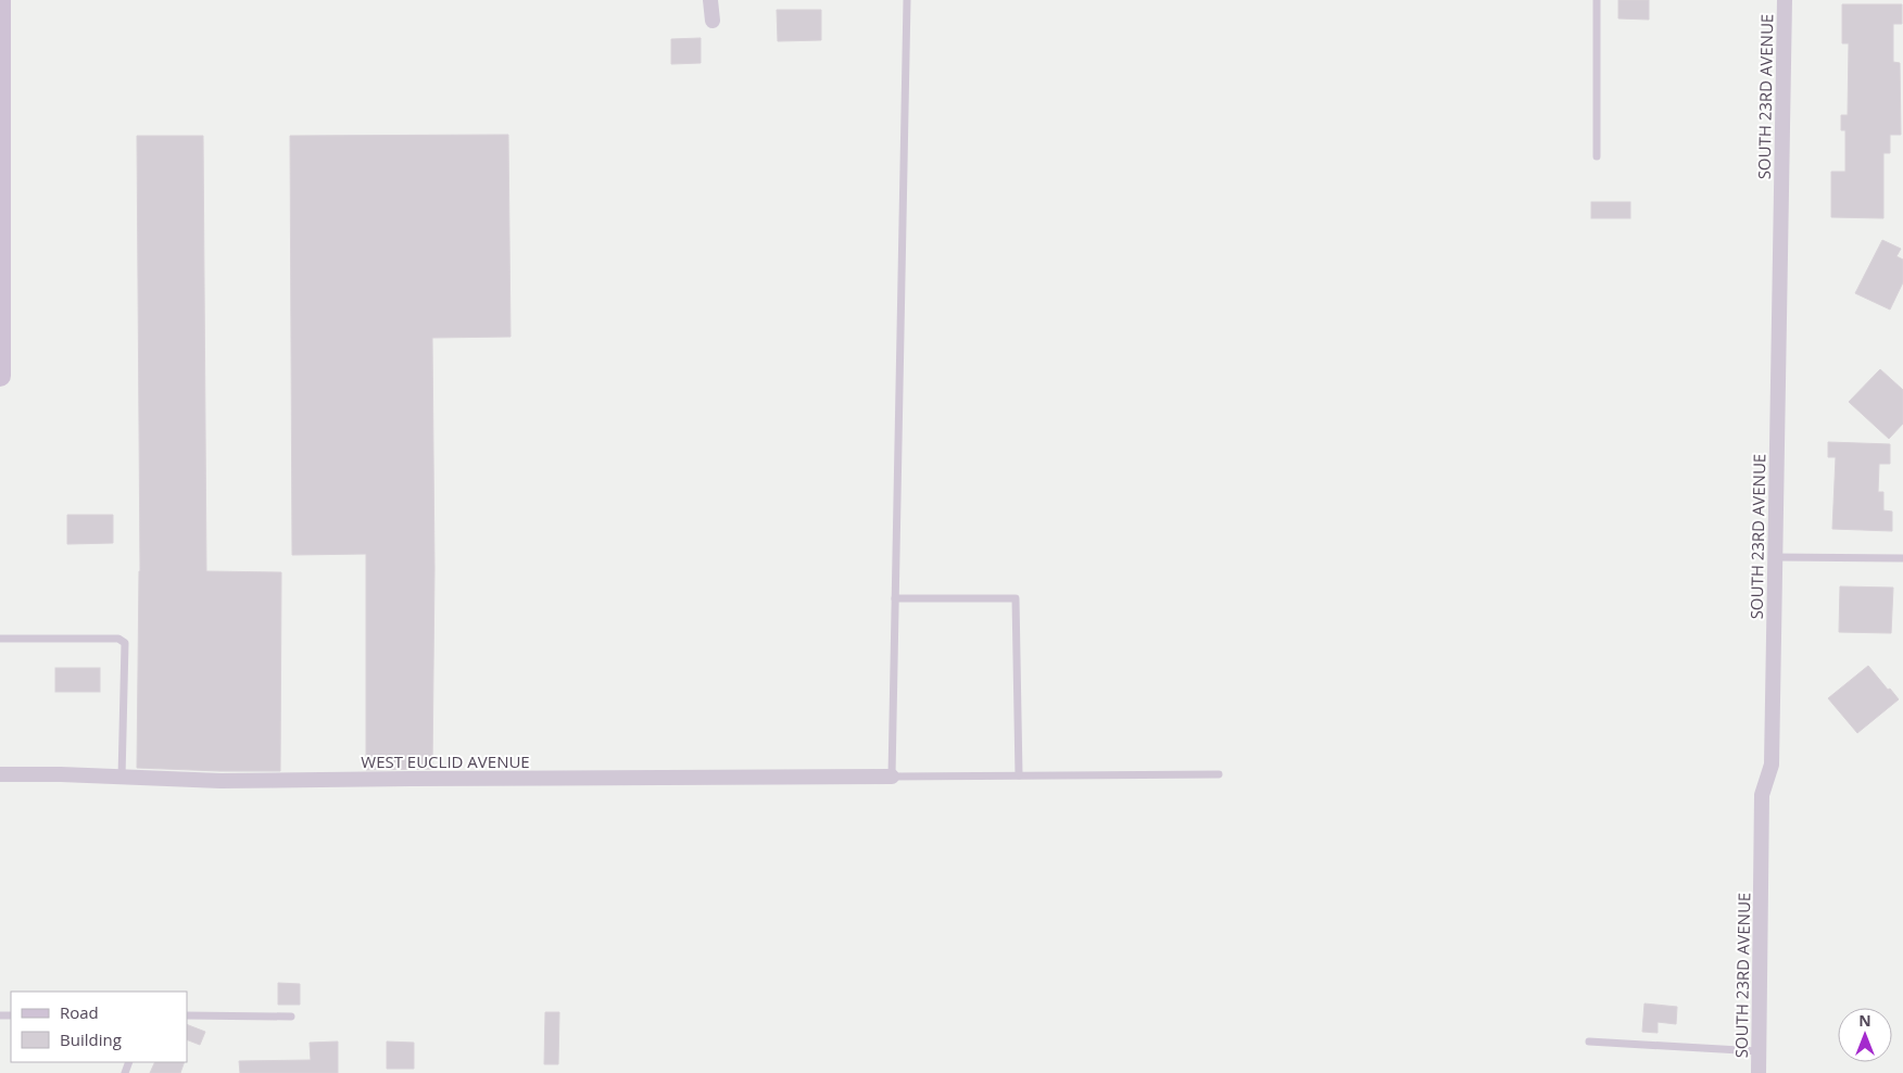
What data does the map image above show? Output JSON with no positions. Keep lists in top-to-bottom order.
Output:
{
  "streets": {
    "street": ["SOUTH 23RD AVENUE", "WEST EUCLID AVENUE"]
  },
  "legend": ["Road", "Building"],
  "north": "top"
}
